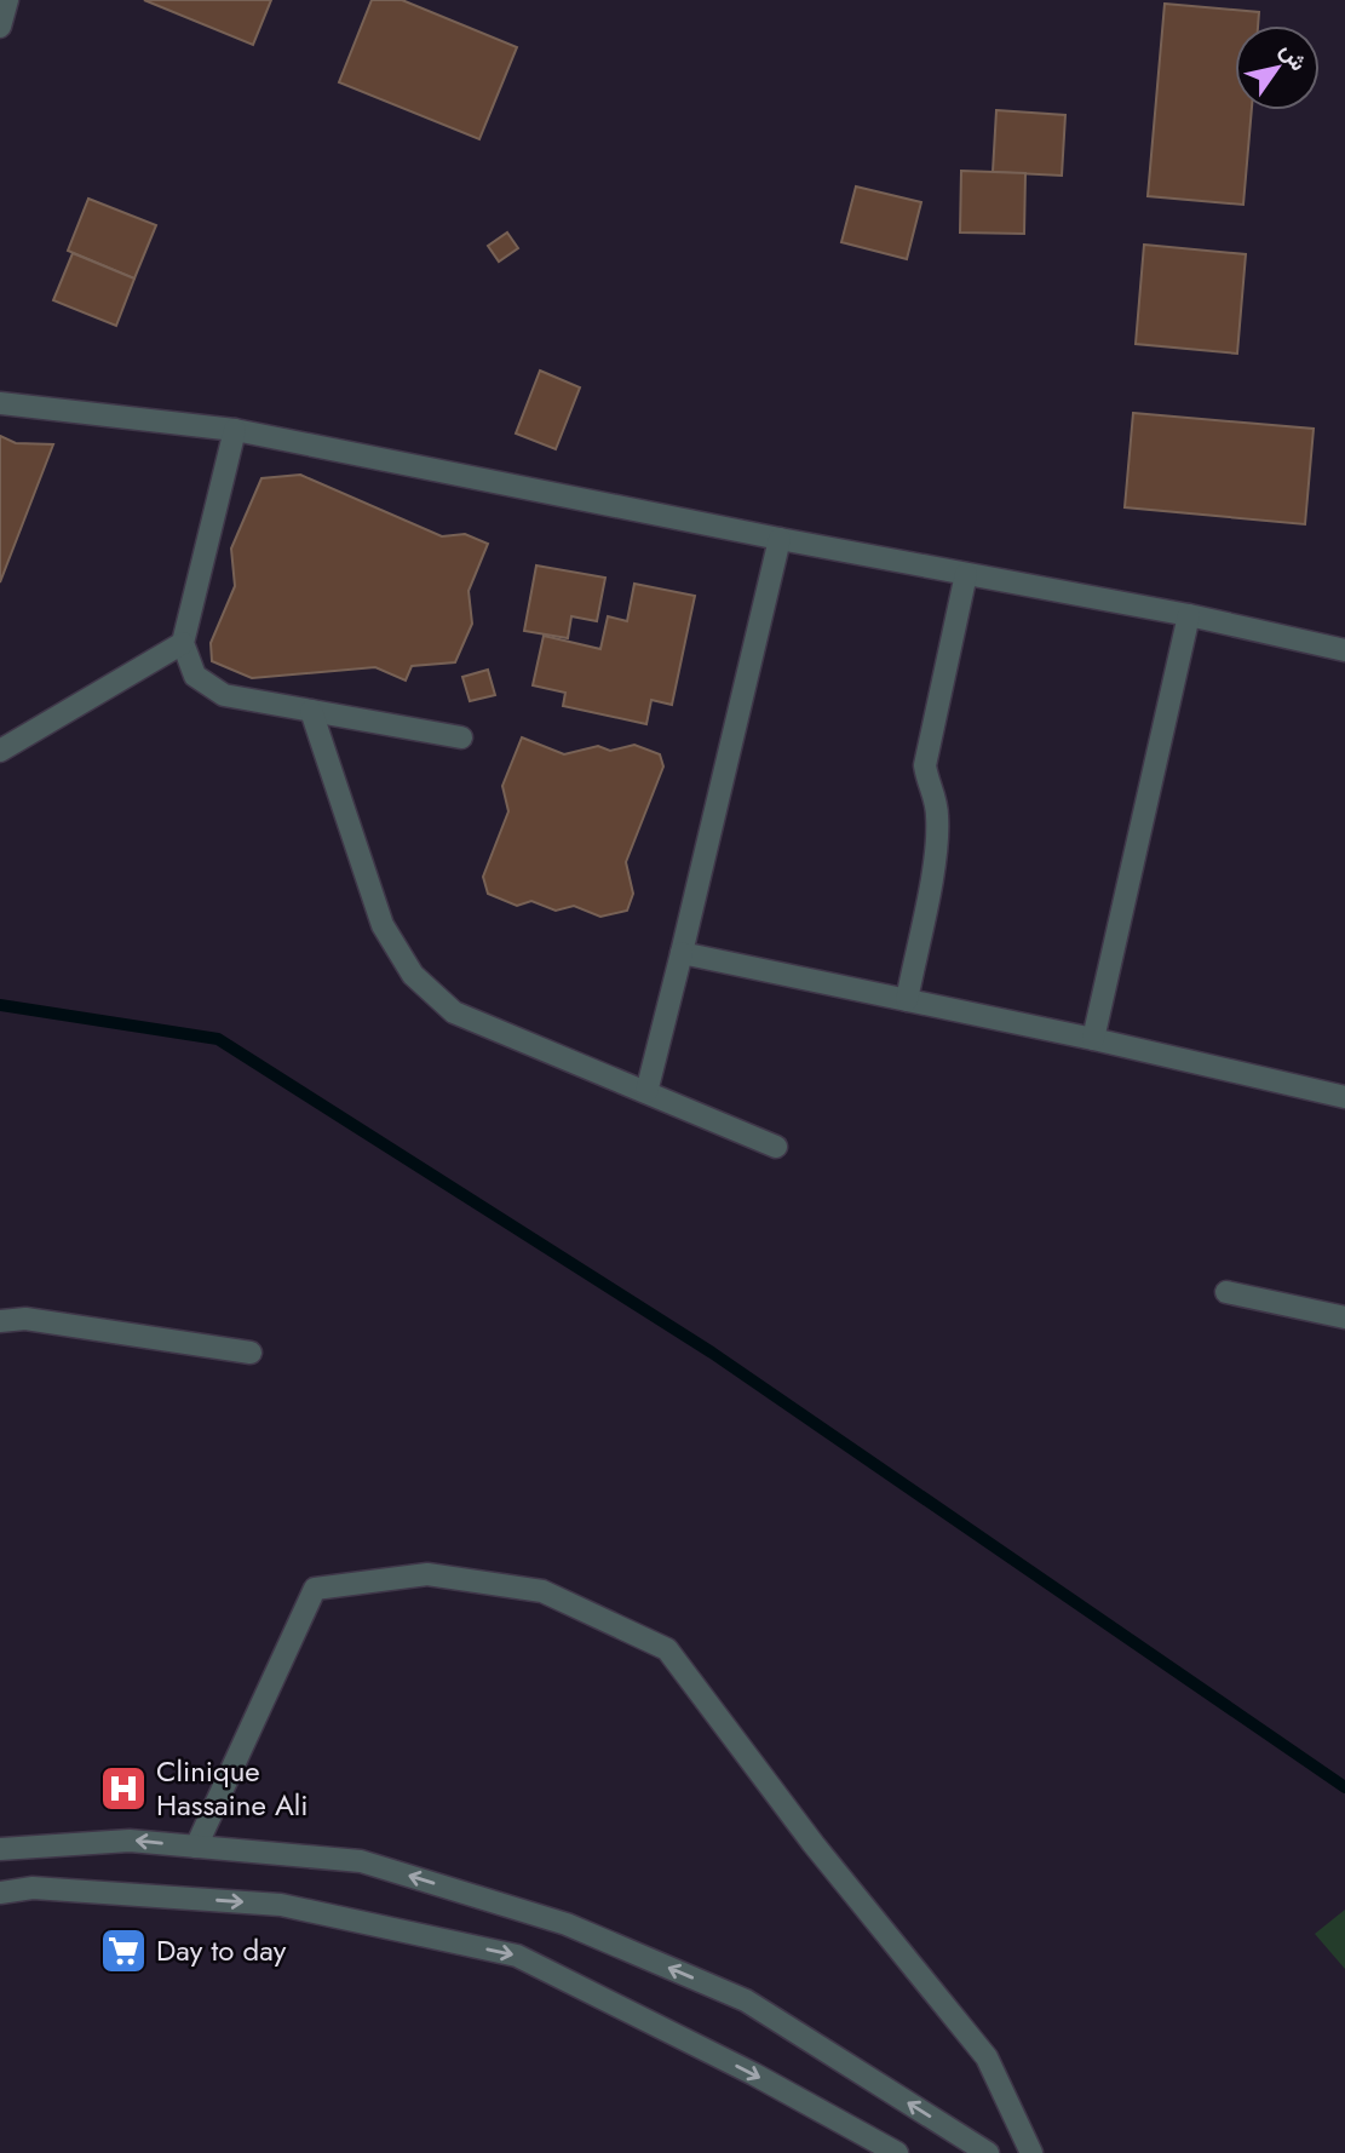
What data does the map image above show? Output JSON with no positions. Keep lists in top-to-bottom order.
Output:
{
  "places": {
    "hospital": ["Clinique Hassaine Ali"],
    "supermarket": ["Day to day"]
  },
  "north": "top right"
}
